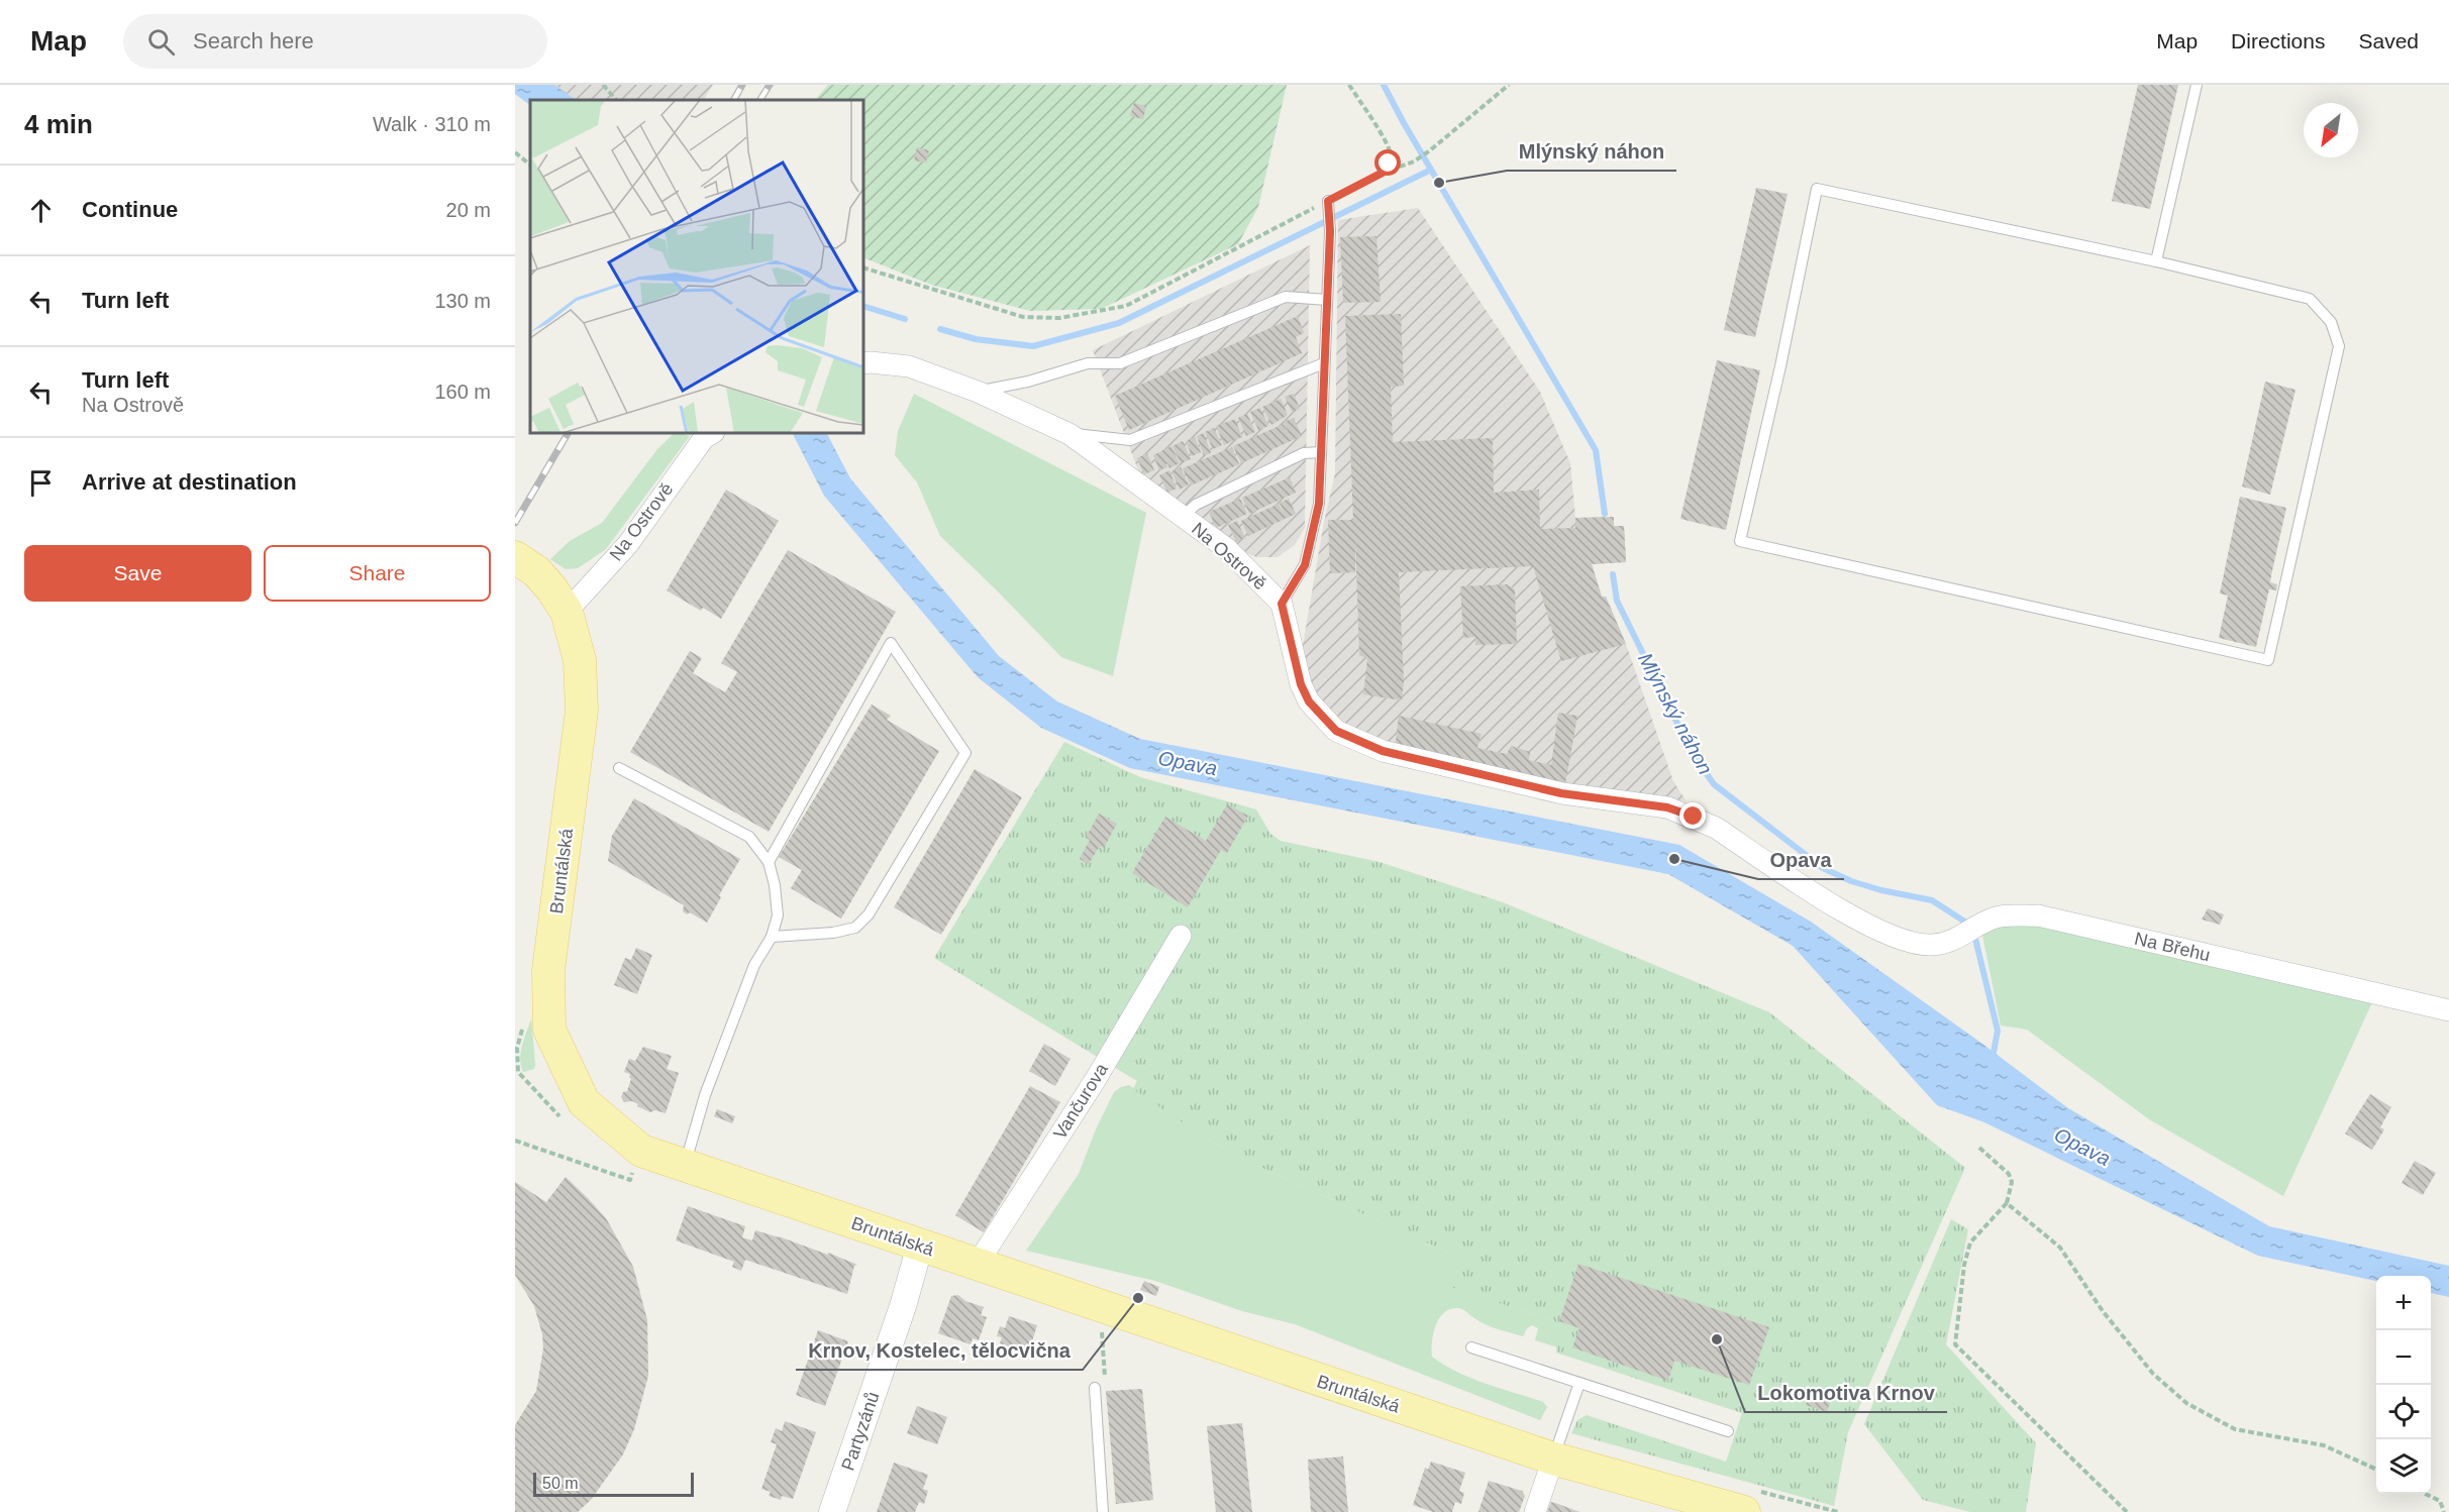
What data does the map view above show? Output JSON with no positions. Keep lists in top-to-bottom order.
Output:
{
  "streets": {
    "main road": ["Bruntálská"],
    "street": [
      "Na Ostrově",
      "Na Břehu",
      "Vančurova",
      "Partyzánů"
    ]
  },
  "crossings": [
    ["Na Ostrově", "Bruntálská"],
    ["Na Ostrově", "Na Břehu"],
    ["Bruntálská", "Vančurova"],
    ["Bruntálská", "Partyzánů"]
  ],
  "water": ["Mlýnský náhon", "Opava"],
  "places": [
    "Mlýnský náhon",
    "Opava",
    "Krnov, Kostelec, tělocvična",
    "Lokomotiva Krnov"
  ],
  "scale_bar": "50 m",
  "north": "bottom left",
  "page": {
    "header": "Map",
    "search": "Search here",
    "nav": ["Map", "Directions", "Saved"],
    "heading": ["4 min", "Walk · 310 m"],
    "list": [
      ["Continue", "20 m"],
      ["Turn left", "130 m"],
      ["Turn left", "Na Ostrově", "160 m"],
      "Arrive at destination"
    ],
    "buttons": ["Save", "Share"],
    "map_buttons": ["+", "−"],
    "scale": "50 m"
  }
}
